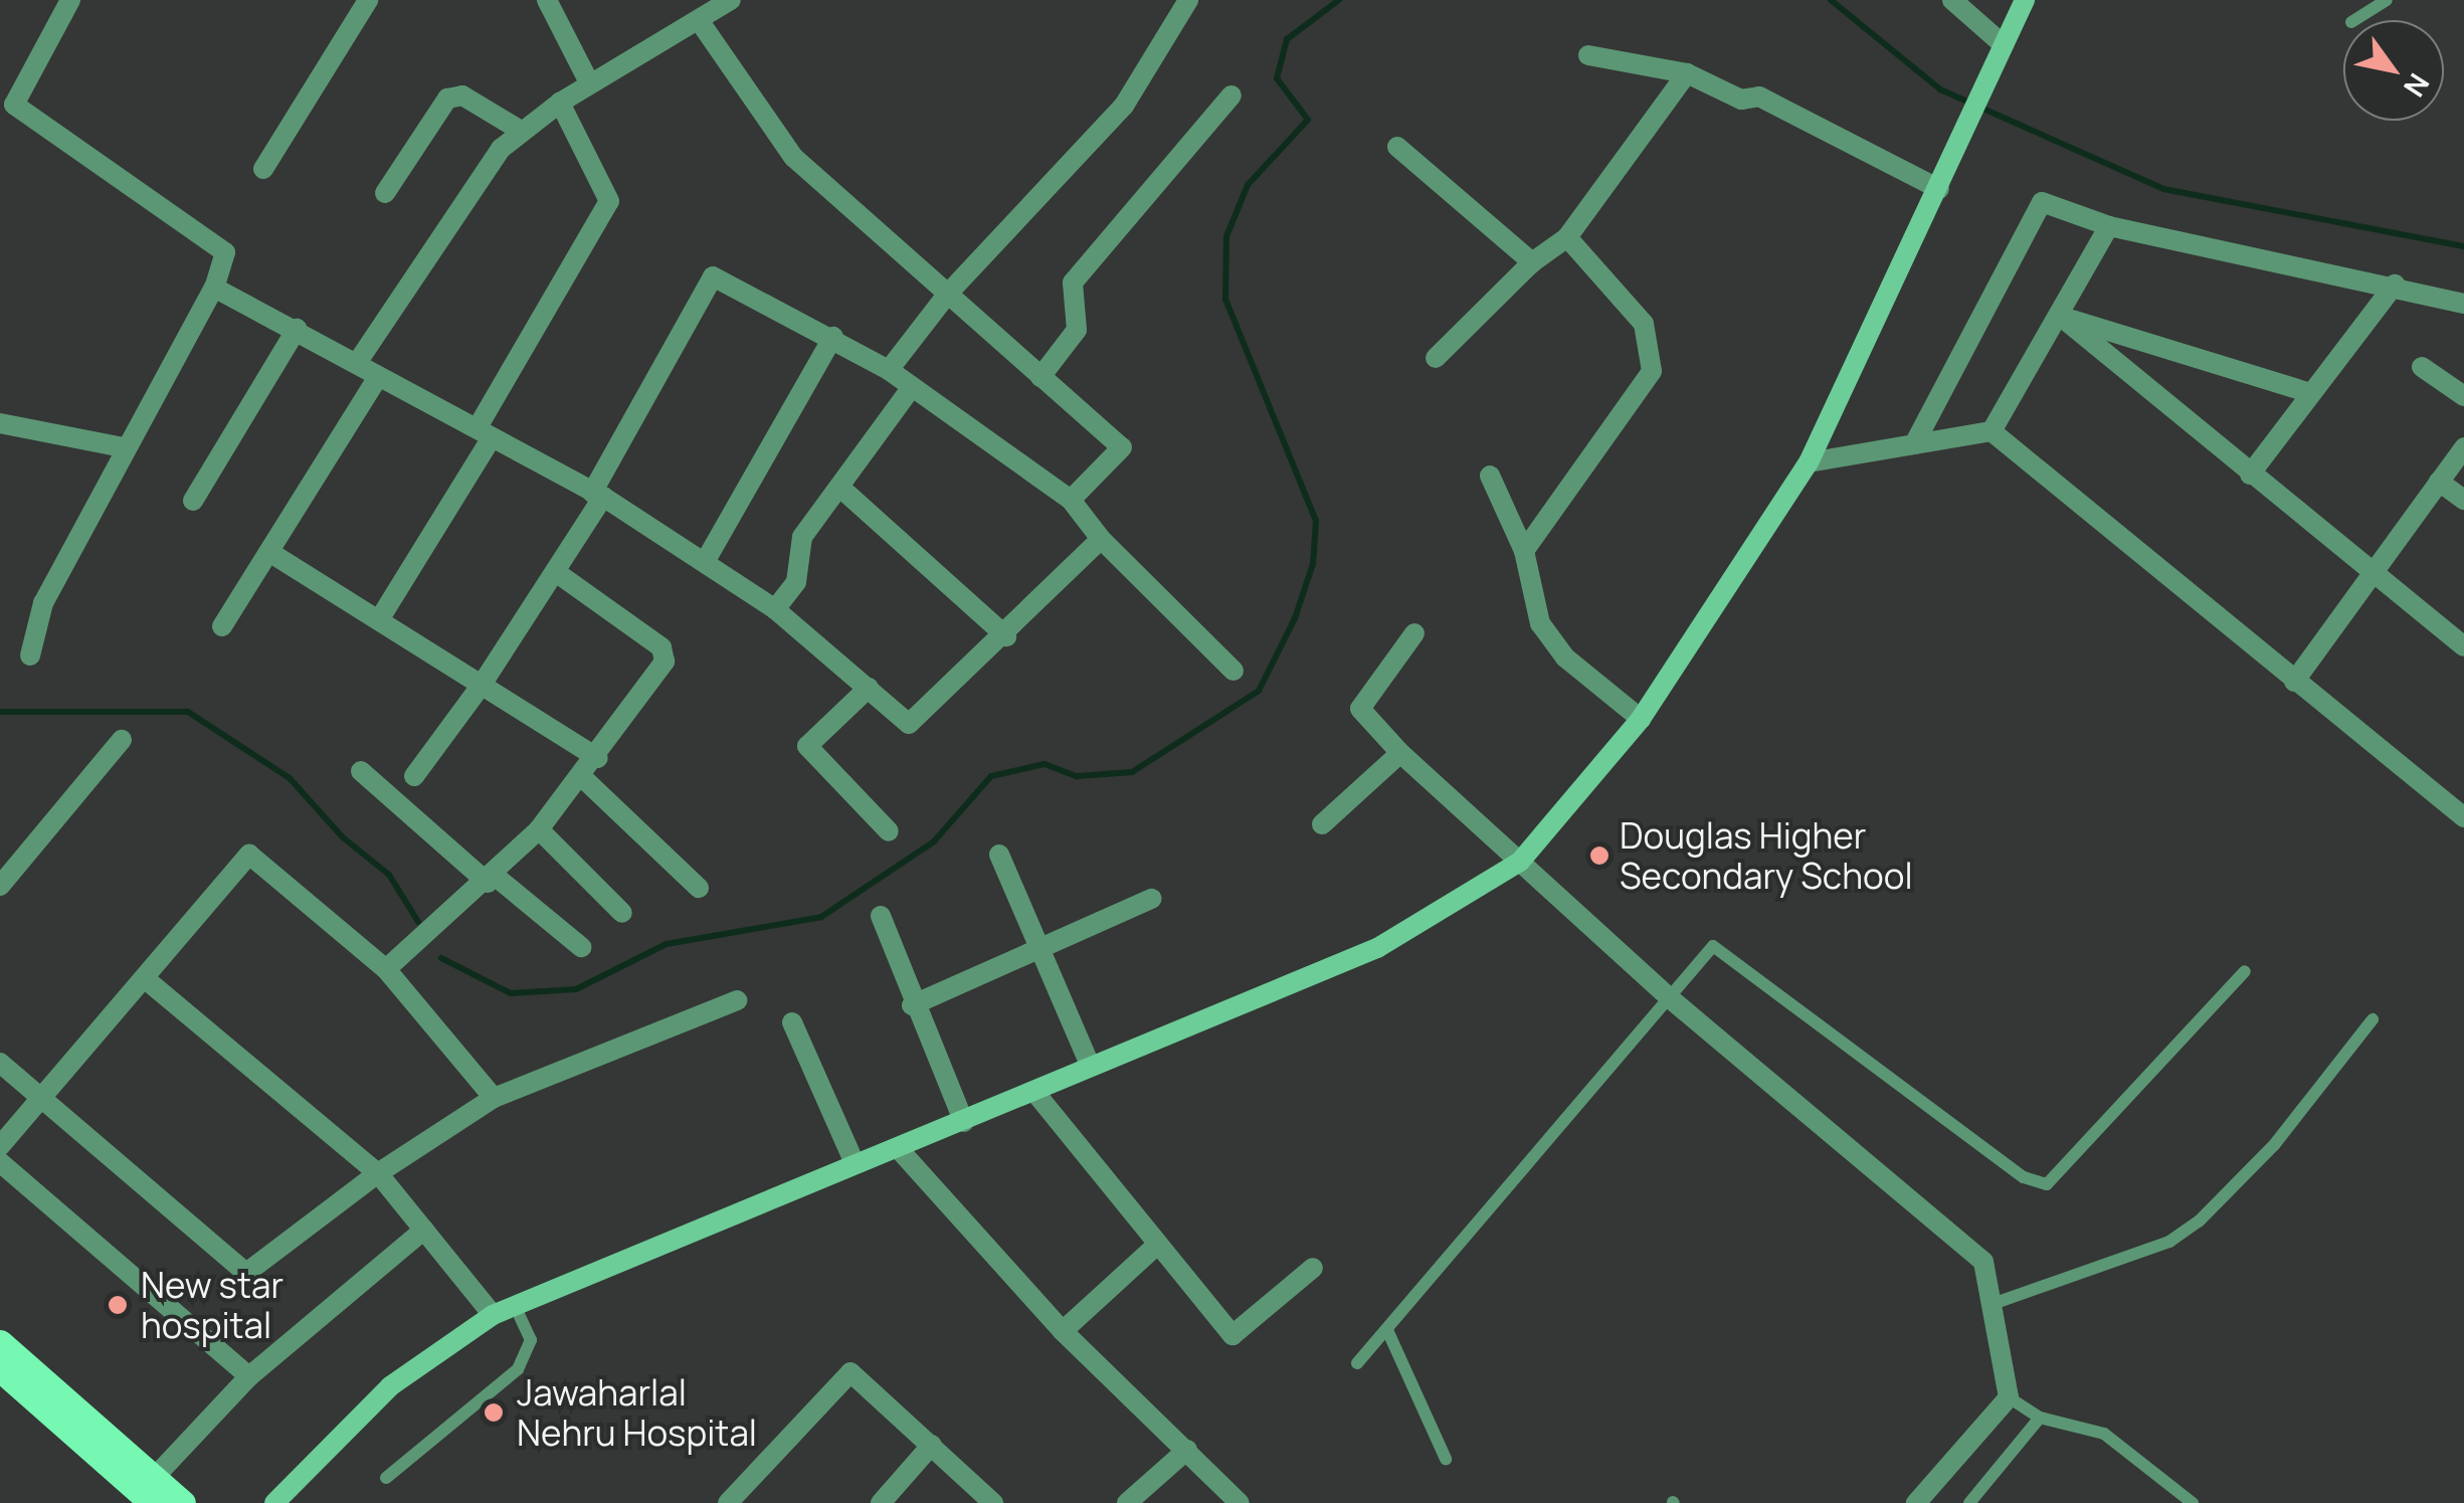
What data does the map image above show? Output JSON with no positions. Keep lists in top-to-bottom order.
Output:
{
  "places": ["Douglas Higher Secondary School", "New star hospital", "Jawaharlal Nehru Hospital"],
  "north": "bottom right"
}
